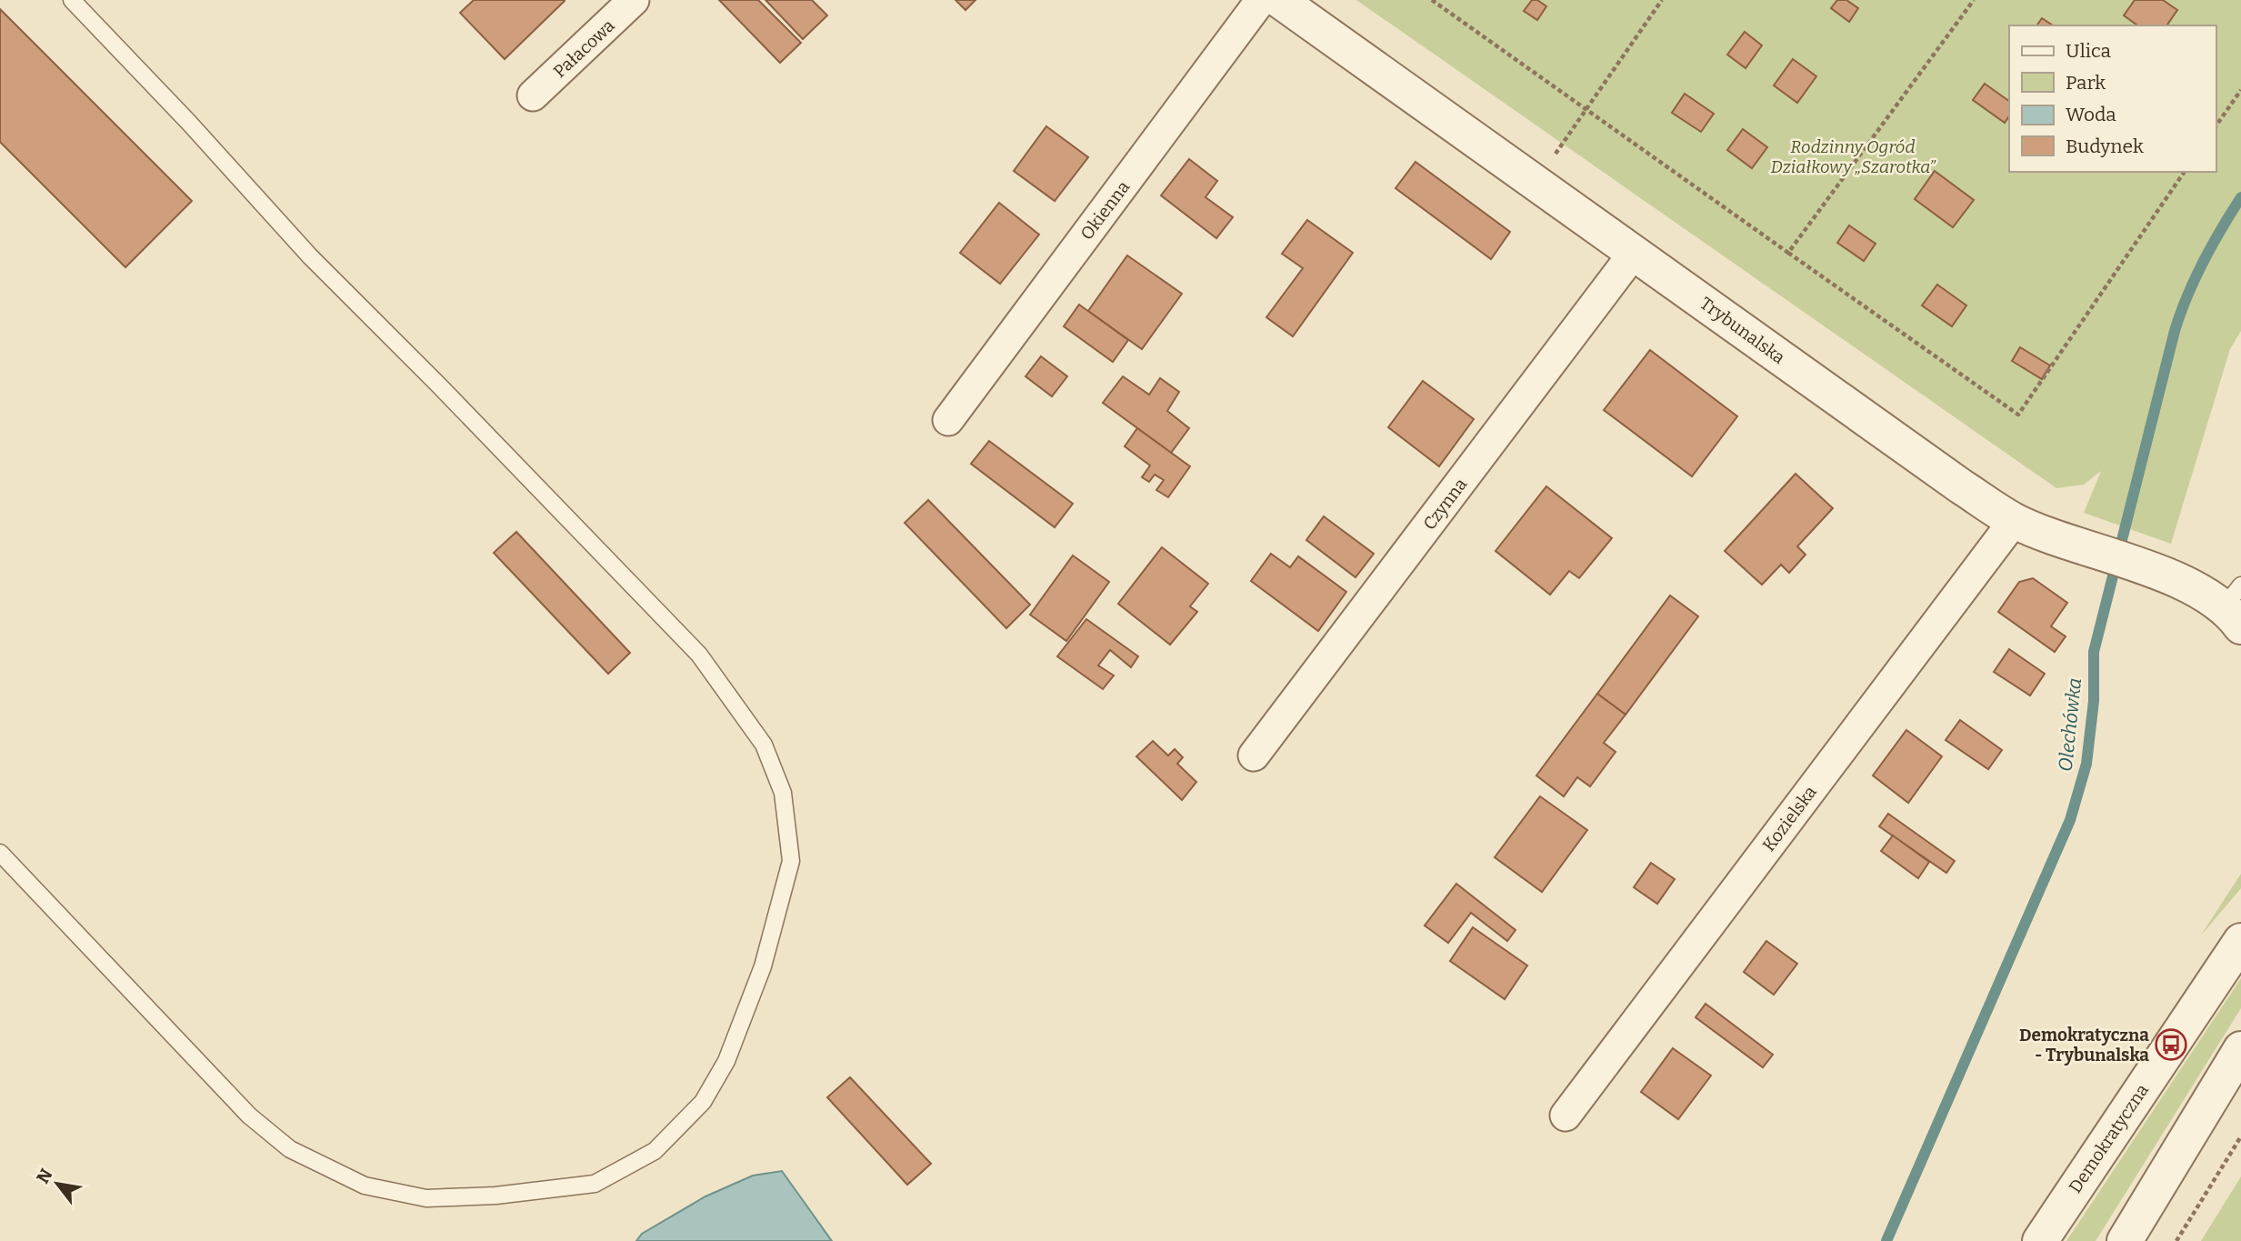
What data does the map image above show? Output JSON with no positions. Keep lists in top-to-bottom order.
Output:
{
  "streets": {
    "street": [
      "Pałacowa",
      "Okienna",
      "Trybunalska",
      "Czynna",
      "Kozielska",
      "Demokratyczna"
    ]
  },
  "crossings": [
    ["Trybunalska", "Czynna"],
    ["Trybunalska", "Kozielska"]
  ],
  "water": ["Olechówka"],
  "parks": ["Rodzinny Ogród Działkowy „Szarotka”"],
  "places": {
    "bus stop": ["Demokratyczna - Trybunalska"]
  },
  "legend": [
    "Ulica",
    "Park",
    "Woda",
    "Budynek"
  ],
  "north": "top left"
}
